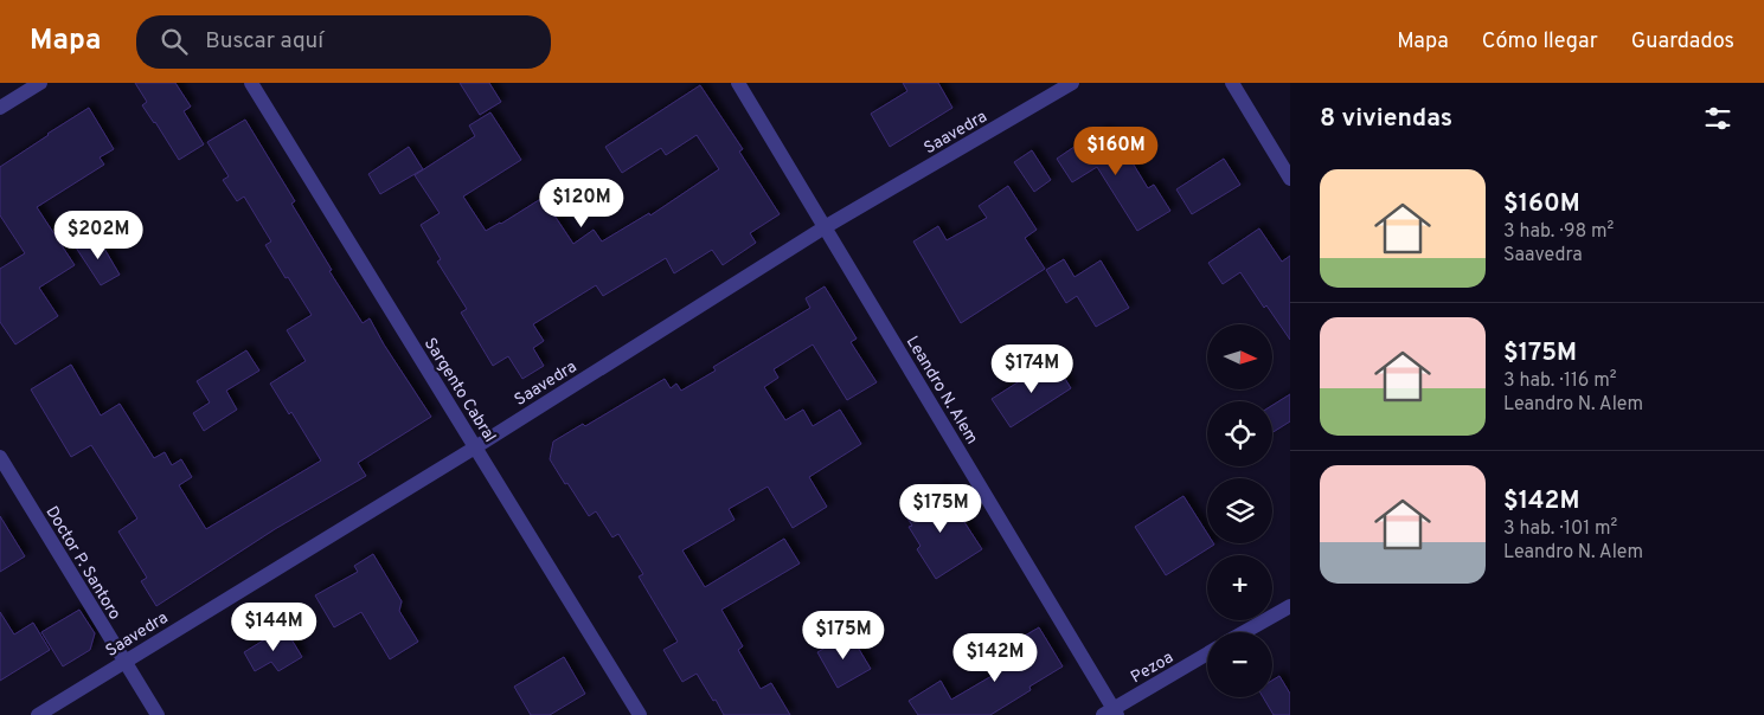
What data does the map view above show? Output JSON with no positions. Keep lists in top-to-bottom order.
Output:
{
  "streets": {
    "street": [
      "Saavedra",
      "Sargento Cabral",
      "Leandro N. Alem",
      "Doctor P. Santoro",
      "Pezoa"
    ]
  },
  "crossings": [
    ["Saavedra", "Sargento Cabral"],
    ["Saavedra", "Leandro N. Alem"],
    ["Saavedra", "Doctor P. Santoro"],
    ["Leandro N. Alem", "Pezoa"]
  ],
  "north": "right",
  "page": {
    "header": "Mapa",
    "search": "Buscar aquí",
    "nav": ["Mapa", "Cómo llegar", "Guardados"],
    "heading": "8 viviendas",
    "price": [
      "$160M",
      "$120M",
      "$202M",
      "$174M",
      "$175M",
      "$144M",
      "$175M",
      "$142M"
    ],
    "list": [
      {
        "name": "$160M",
        "note": "3 hab. · 98 m² · Saavedra"
      },
      {
        "name": "$175M",
        "note": "3 hab. · 116 m² · Leandro N. Alem"
      },
      {
        "name": "$142M",
        "note": "3 hab. · 101 m² · Leandro N. Alem"
      }
    ],
    "map_buttons": ["+", "−"]
  }
}
